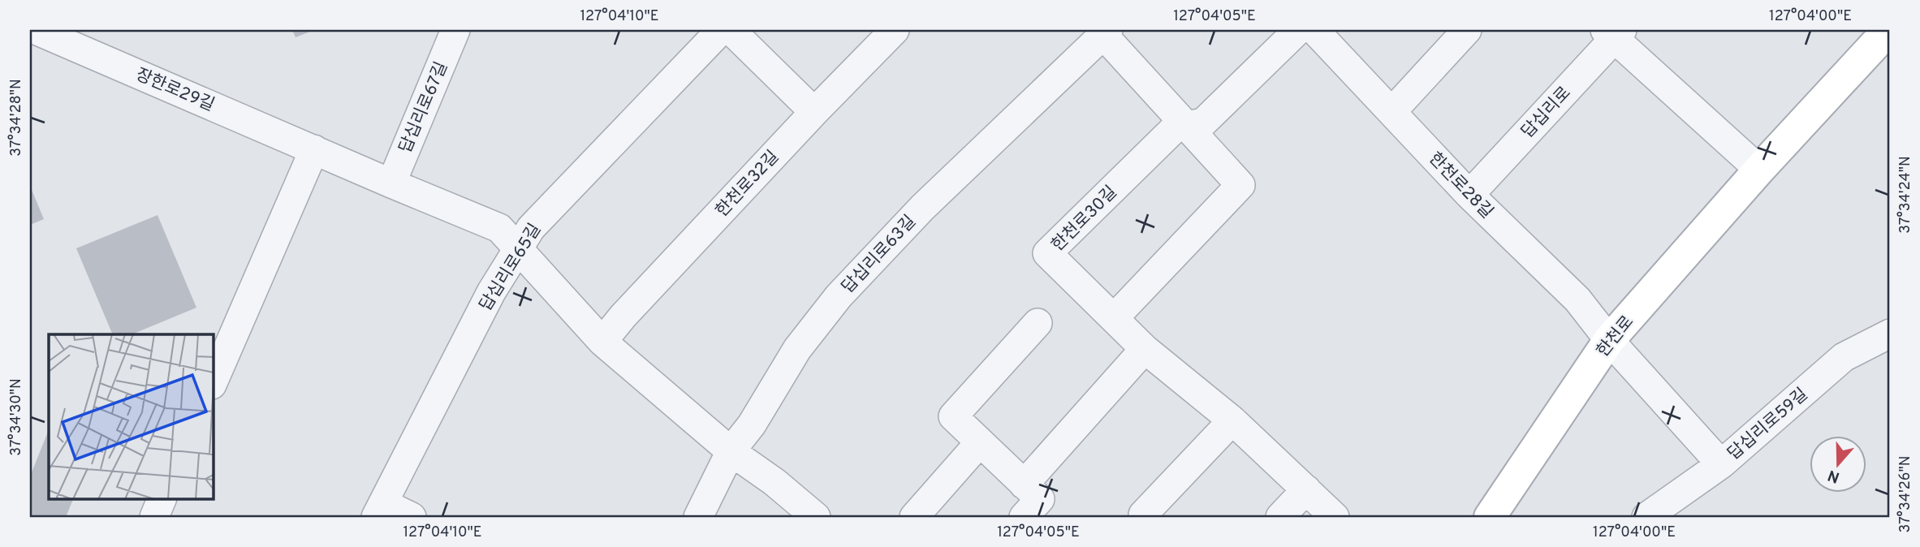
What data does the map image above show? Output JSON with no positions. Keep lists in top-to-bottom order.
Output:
{
  "streets": {
    "main road": ["한천로"],
    "street": [
      "장한로29길",
      "답십리로67길",
      "답십리로",
      "한천로32길",
      "한천로28길",
      "한천로30길",
      "답십리로63길",
      "답십리로65길",
      "답십리로59길"
    ]
  },
  "crossings": [
    ["장한로29길", "답십리로67길"],
    ["장한로29길", "답십리로65길"],
    ["답십리로", "한천로28길"],
    ["한천로28길", "한천로"],
    ["한천로28길", "답십리로59길"]
  ],
  "north": "bottom",
  "coordinates": [
    "127°04'10\"E",
    "127°04'05\"E",
    "127°04'00\"E",
    "37°34'28\"N",
    "37°34'24\"N",
    "37°34'30\"N",
    "37°34'26\"N"
  ]
}
